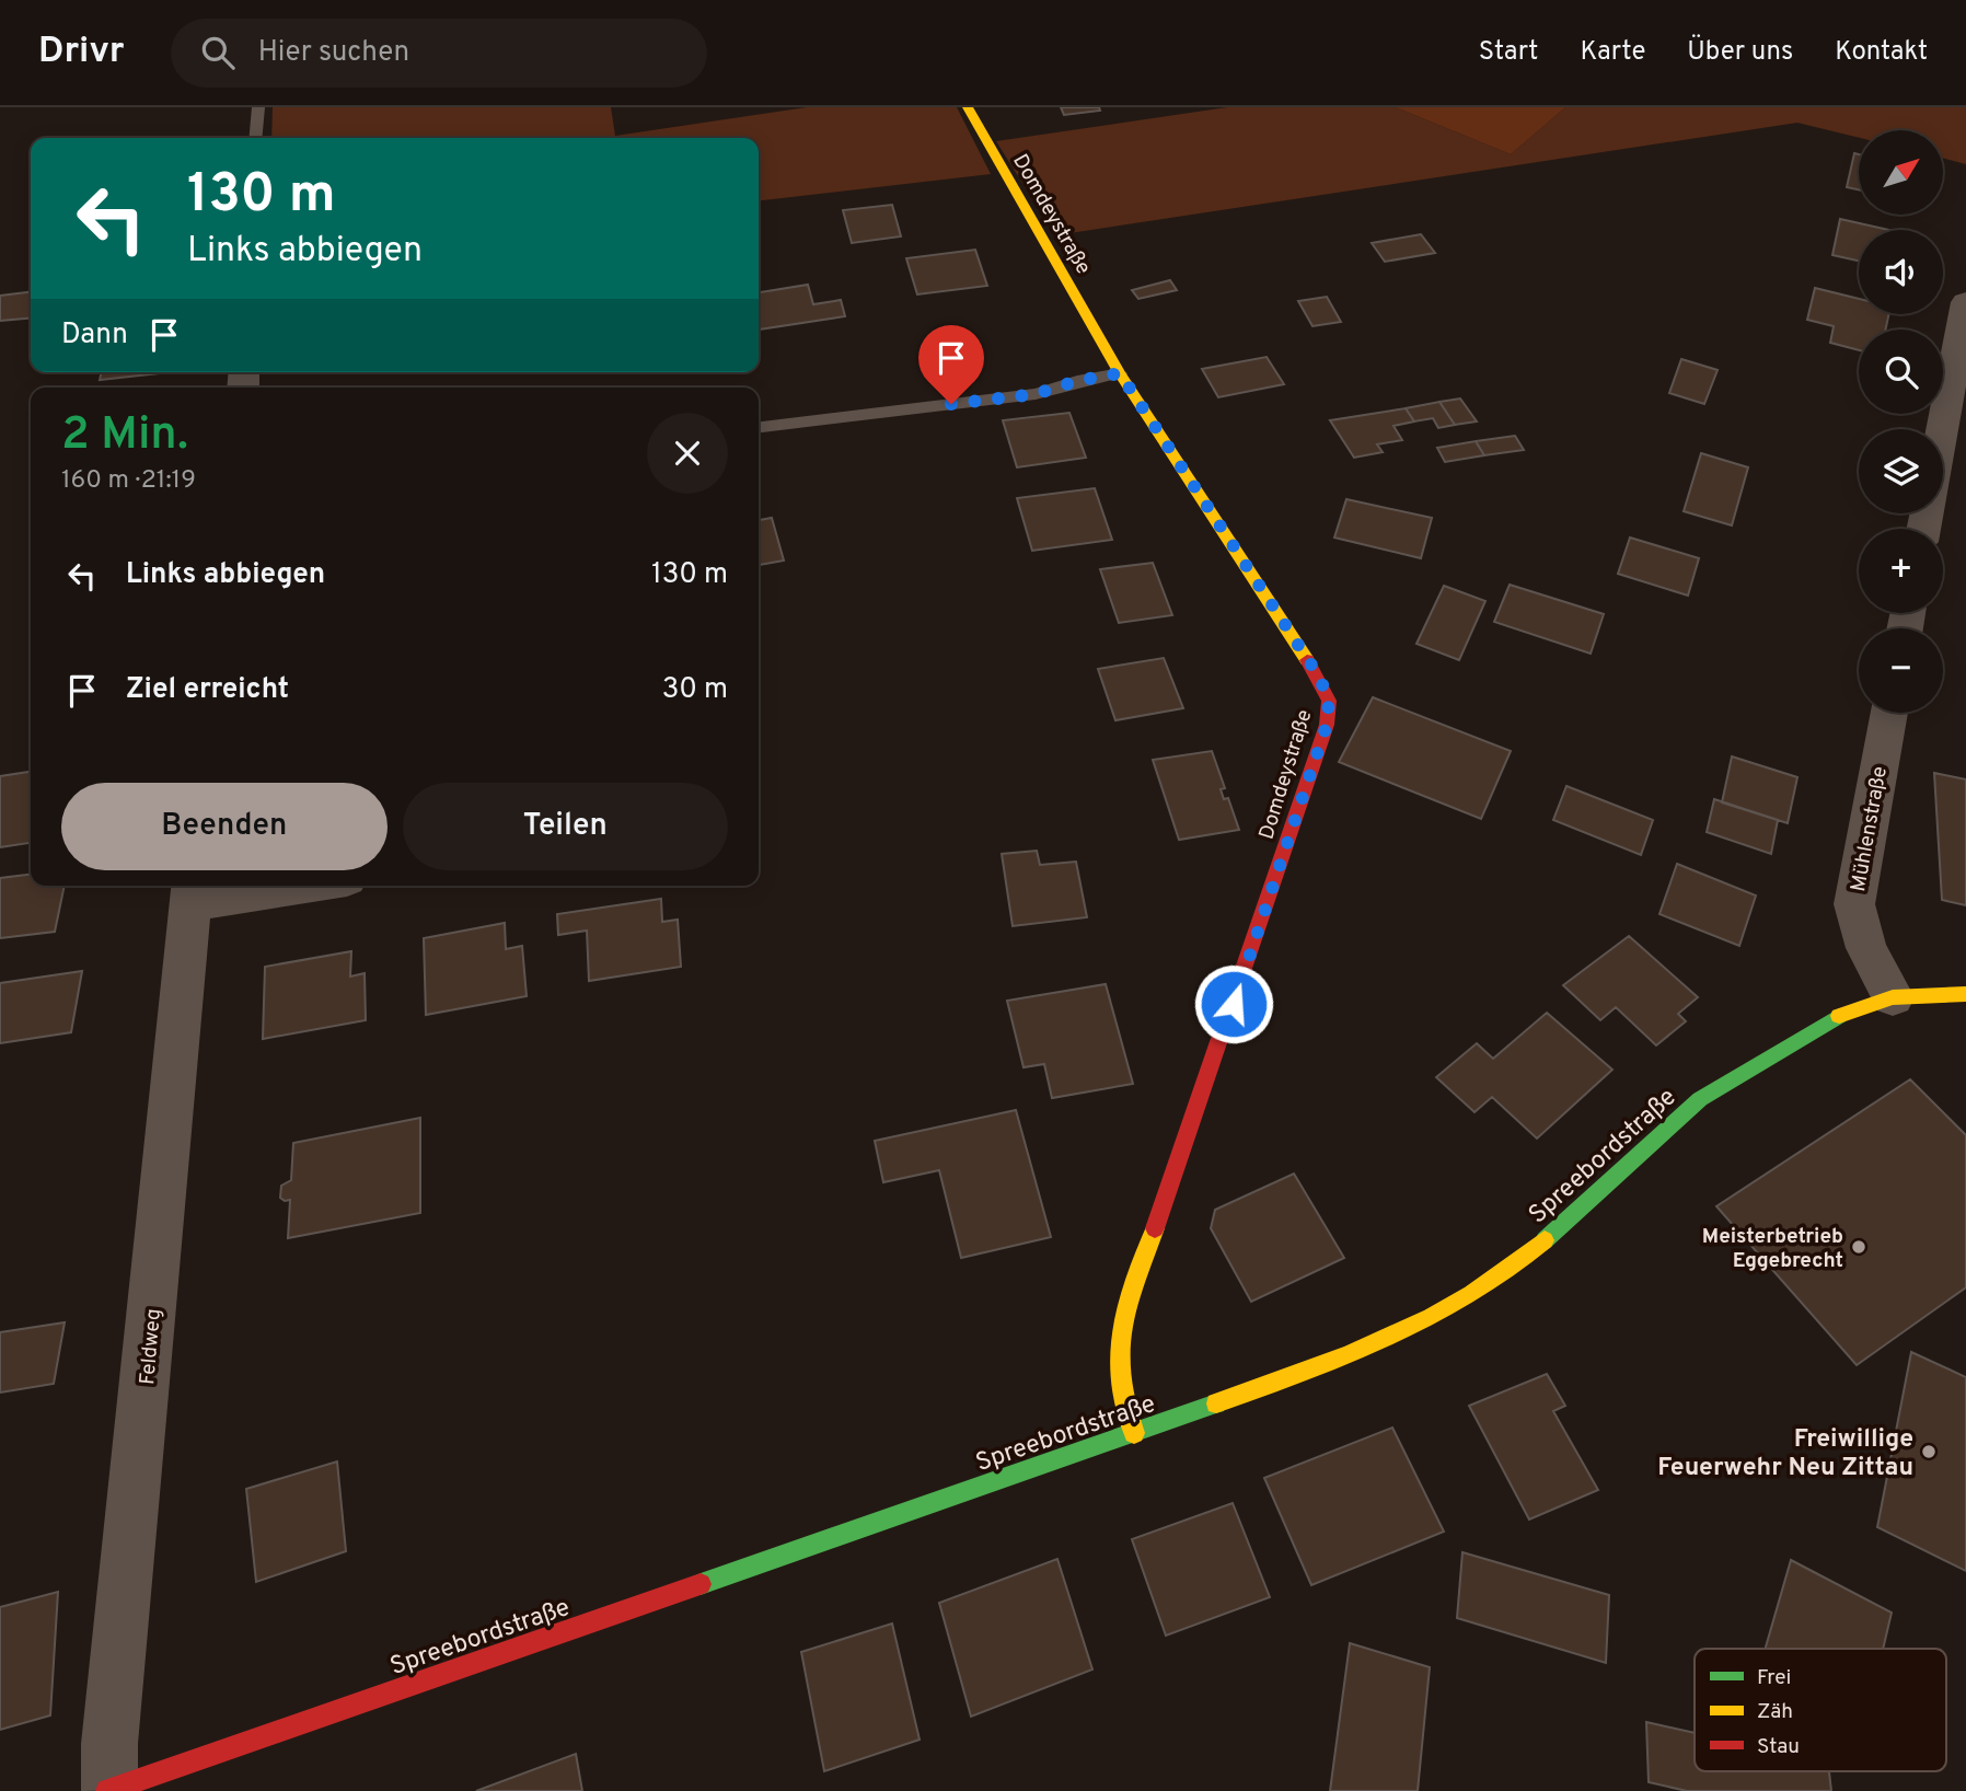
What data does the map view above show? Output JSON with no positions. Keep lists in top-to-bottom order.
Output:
{
  "streets": {
    "street": [
      "Domdeystraße",
      "Mühlenstraße",
      "Spreebordstraße",
      "Feldweg"
    ]
  },
  "crossings": [
    ["Domdeystraße", "Spreebordstraße"],
    ["Mühlenstraße", "Spreebordstraße"],
    ["Spreebordstraße", "Feldweg"]
  ],
  "places": ["Meisterbetrieb Eggebrecht", "Freiwillige Feuerwehr Neu Zittau"],
  "legend": ["Frei", "Zäh", "Stau"],
  "north": "top right",
  "page": {
    "header": "Drivr",
    "search": "Hier suchen",
    "nav": [
      "Start",
      "Karte",
      "Über uns",
      "Kontakt"
    ],
    "map_buttons": ["+", "−"],
    "turn": ["130 m", "Links abbiegen"],
    "then": "Dann",
    "heading": ["2 Min.", "160 m · 21:19"],
    "list": [
      {
        "name": "Links abbiegen",
        "value": "130 m"
      },
      {
        "name": "Ziel erreicht",
        "value": "30 m"
      }
    ],
    "buttons": ["Beenden", "Teilen"]
  }
}
